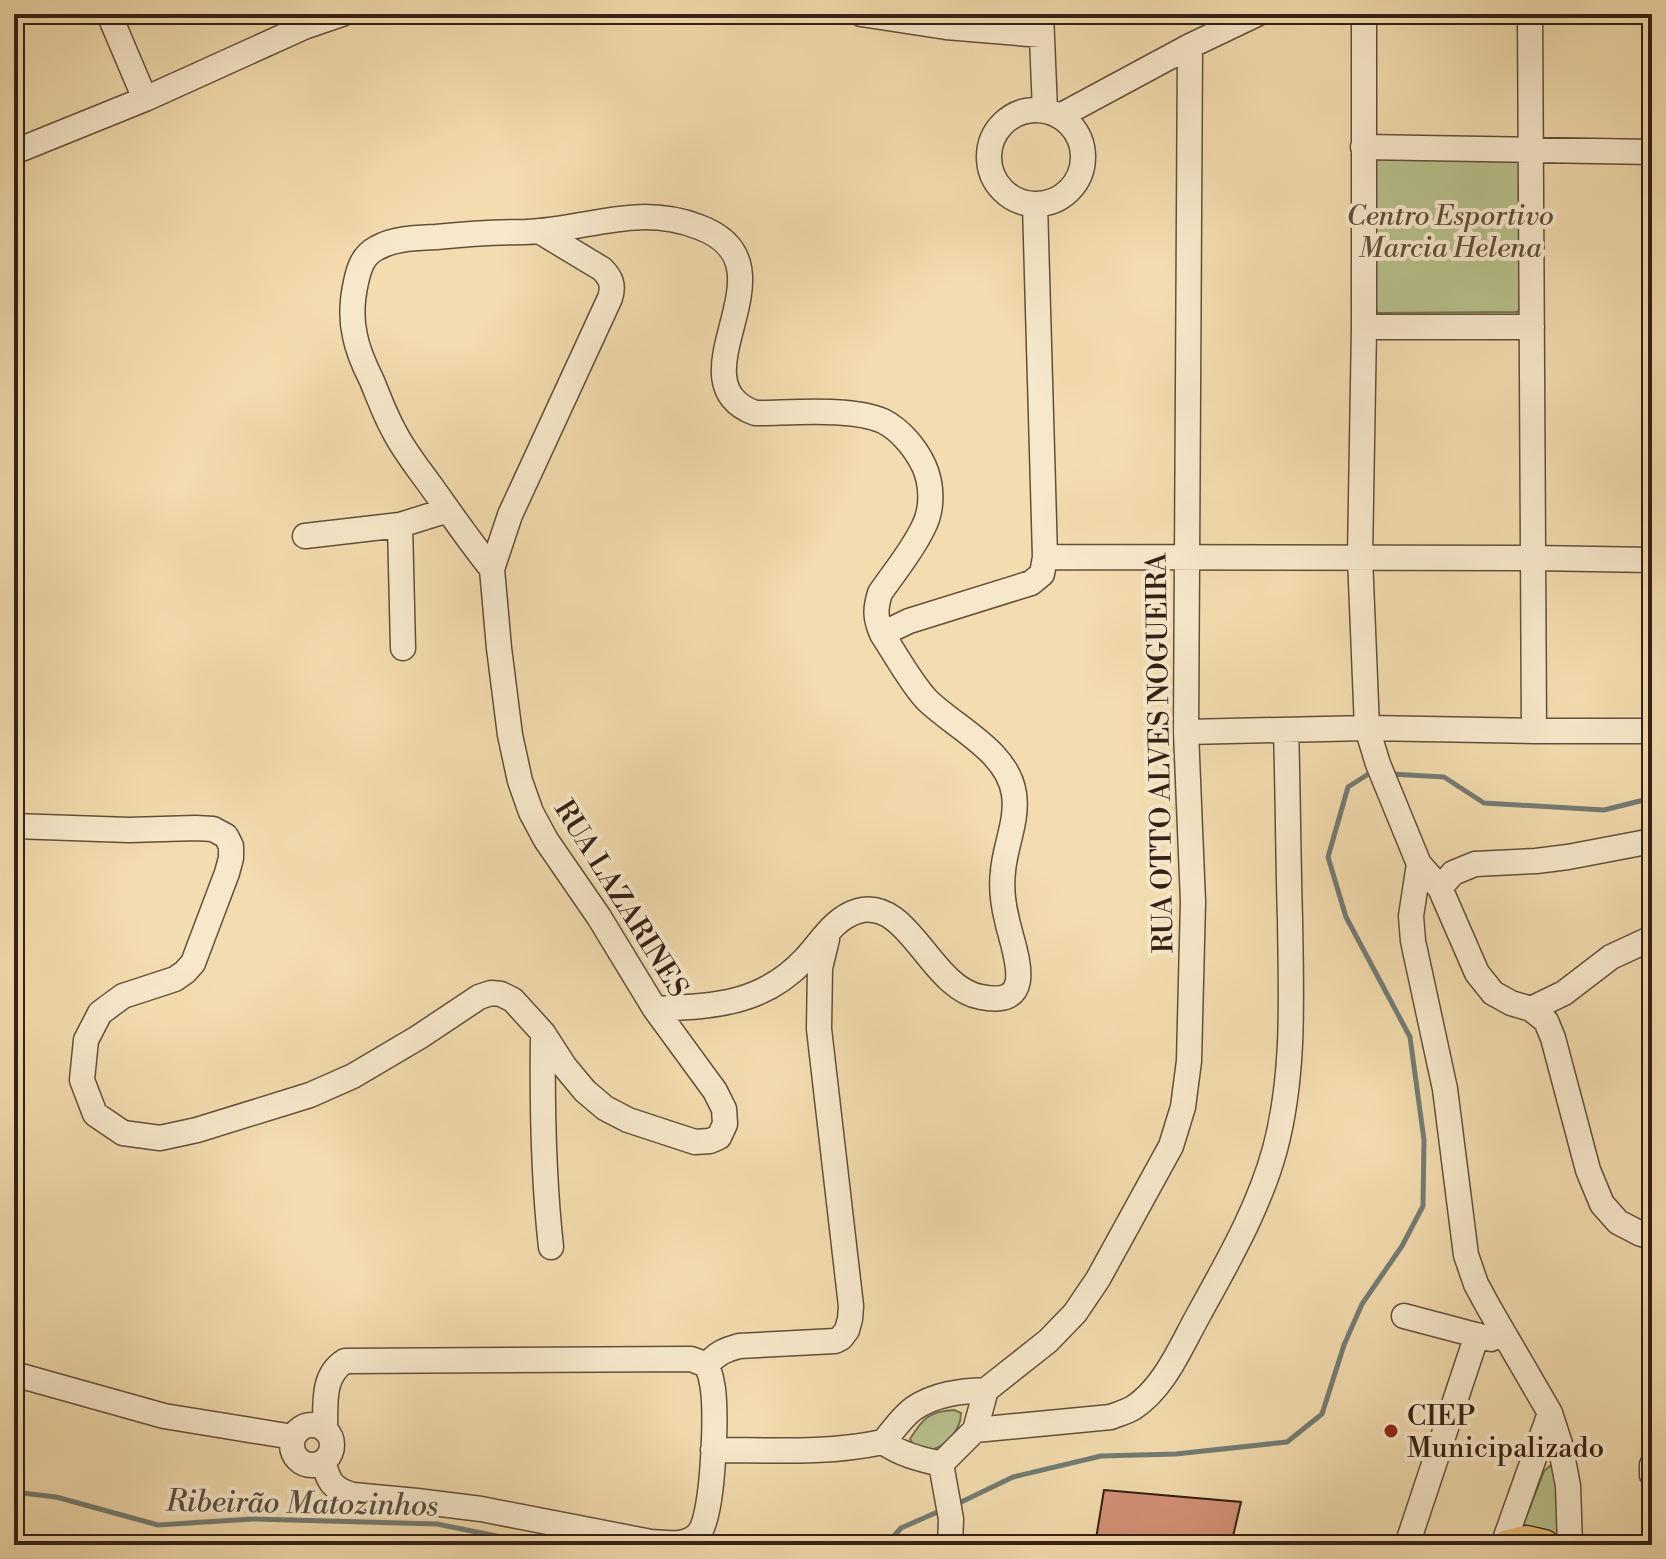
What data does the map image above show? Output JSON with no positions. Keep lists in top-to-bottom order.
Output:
{
  "streets": {
    "street": ["RUA OTTO ALVES NOGUEIRA", "RUA LAZARINES"]
  },
  "water": ["Ribeirão Matozinhos"],
  "parks": ["Centro Esportivo Marcia Helena"],
  "places": ["CIEP Municipalizado"]
}
